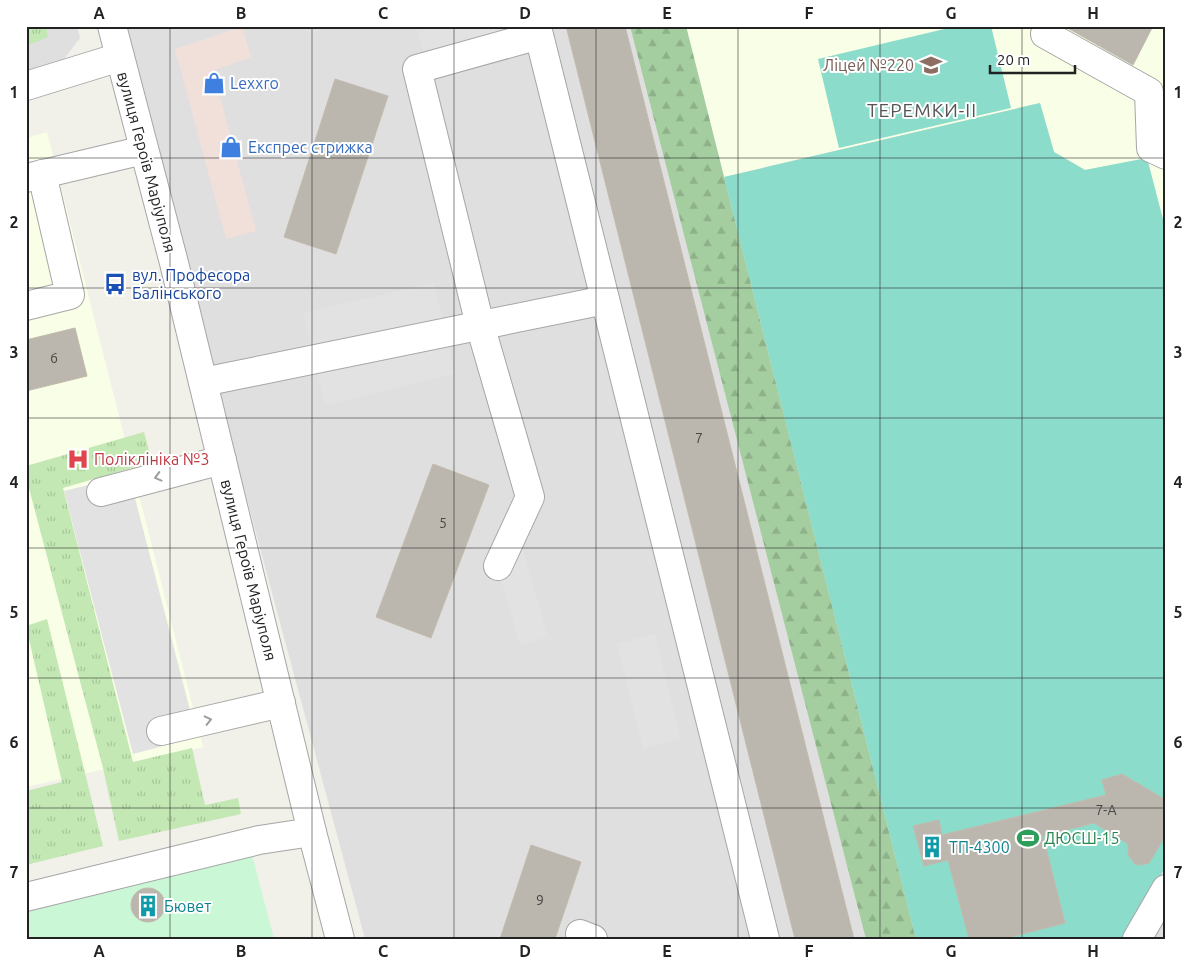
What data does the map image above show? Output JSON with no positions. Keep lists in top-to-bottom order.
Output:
{
  "streets": {
    "street": ["вулиця Героїв Маріуполя"]
  },
  "districts": ["ТЕРЕМКИ-ІІ"],
  "places": {
    "school or university": ["Ліцей №220"],
    "shop": ["Lexxro", "Експрес стрижка"],
    "bus stop": ["вул. Професора Балінського"],
    "hospital": ["Поліклініка №3"],
    "sports": ["ДЮСШ-15"],
    "building": ["ТП-4300", "Бювет"]
  },
  "house_numbers": [
    "6",
    "7",
    "5",
    "7-А",
    "9"
  ],
  "scale_bar": "20 m",
  "grid": {
    "columns": [
      "A",
      "B",
      "C",
      "D",
      "E",
      "F",
      "G",
      "H"
    ],
    "rows": [
      "1",
      "2",
      "3",
      "4",
      "5",
      "6",
      "7"
    ]
  }
}
